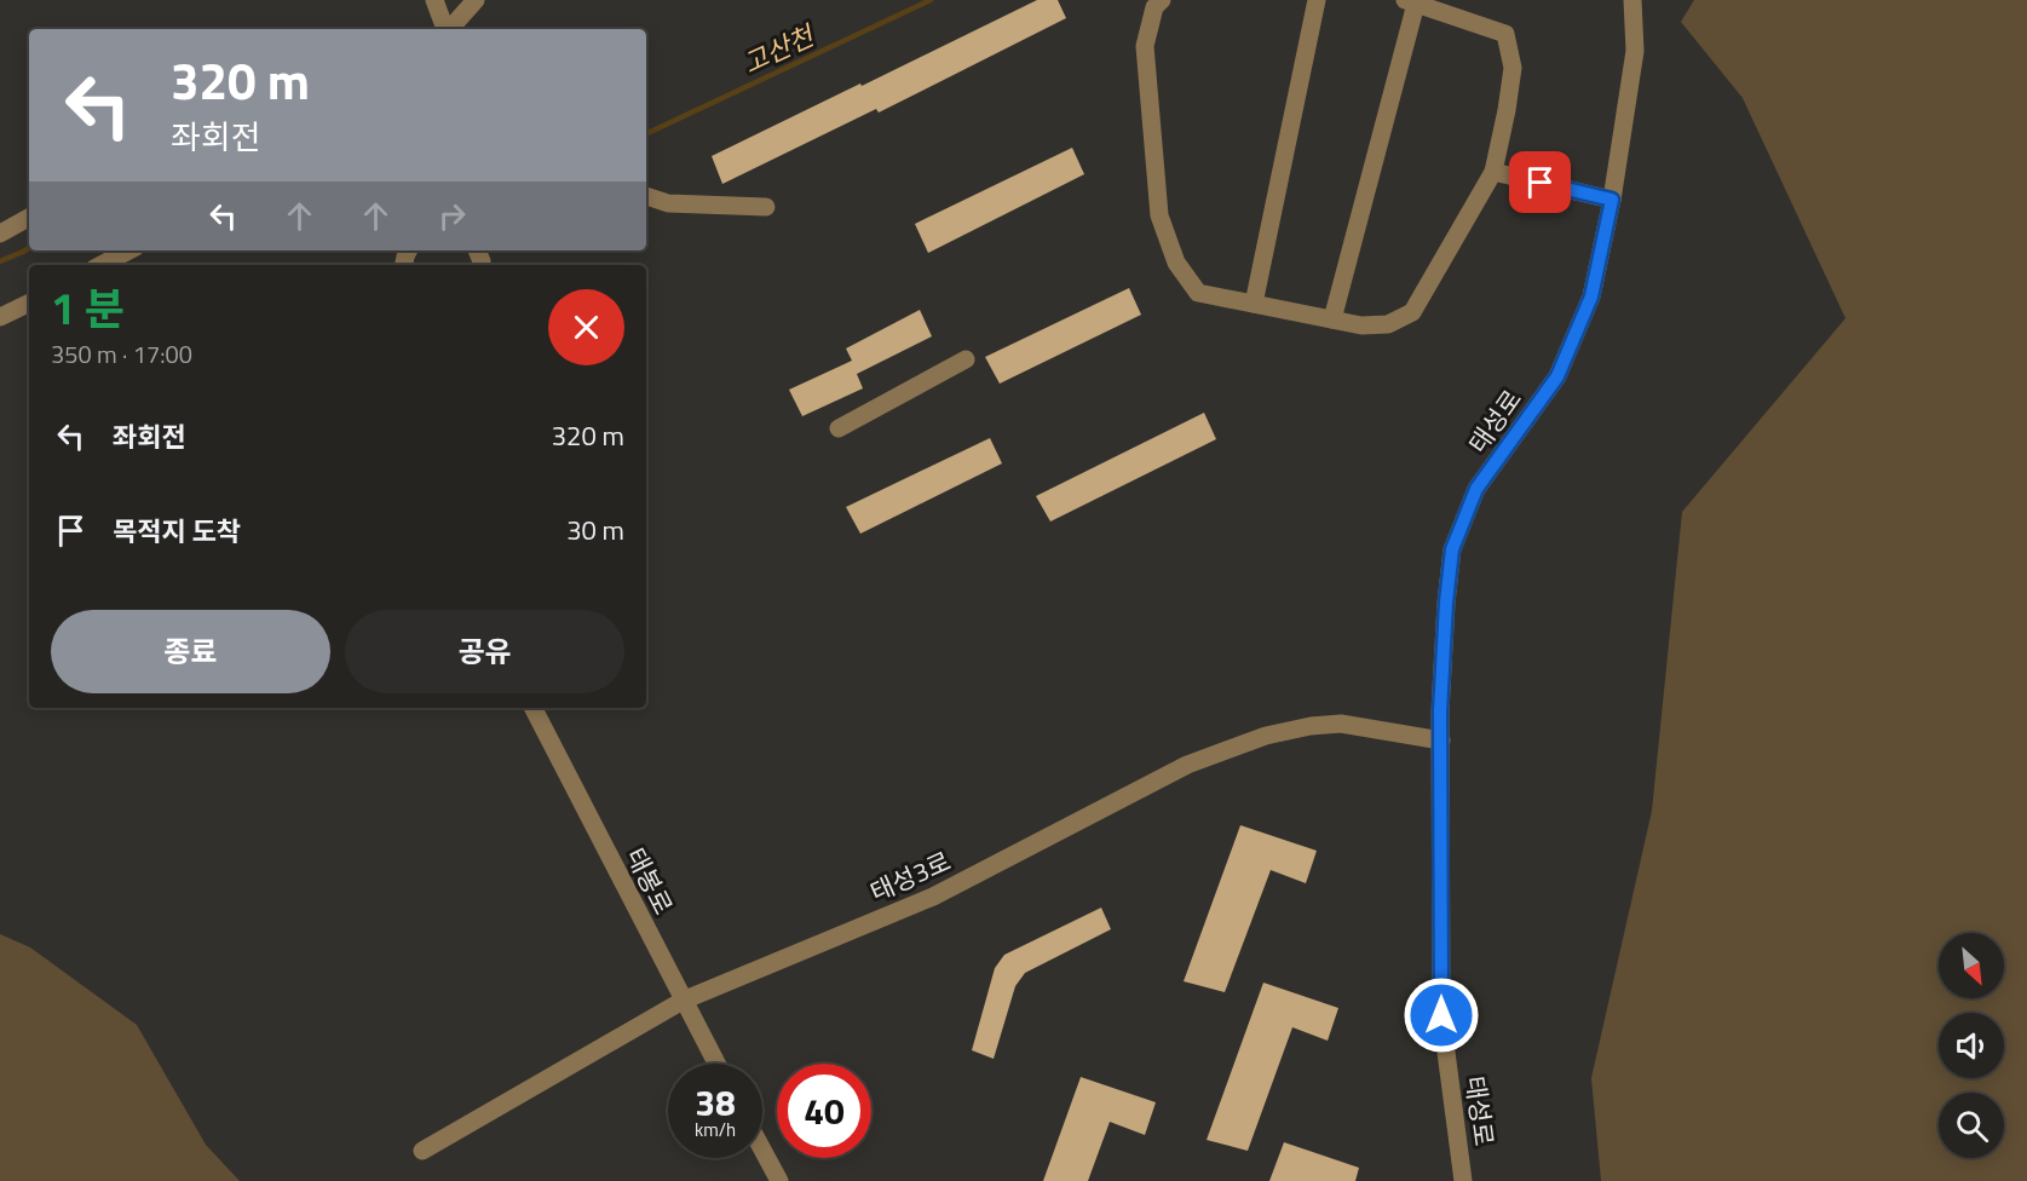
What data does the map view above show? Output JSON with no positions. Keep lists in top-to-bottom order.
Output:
{
  "streets": {
    "street": ["태성로", "태성3로", "태봉로"]
  },
  "crossings": [
    ["태성로", "태성3로"],
    ["태성3로", "태봉로"]
  ],
  "water": ["고산천"],
  "north": "bottom right",
  "page": {
    "turn": ["320 m", "좌회전"],
    "heading": ["1 분", "350 m · 17:00"],
    "list": [
      {
        "name": "좌회전",
        "value": "320 m"
      },
      {
        "name": "목적지 도착",
        "value": "30 m"
      }
    ],
    "buttons": ["종료", "공유"],
    "speed": "38 km/h",
    "limit": "40"
  }
}
